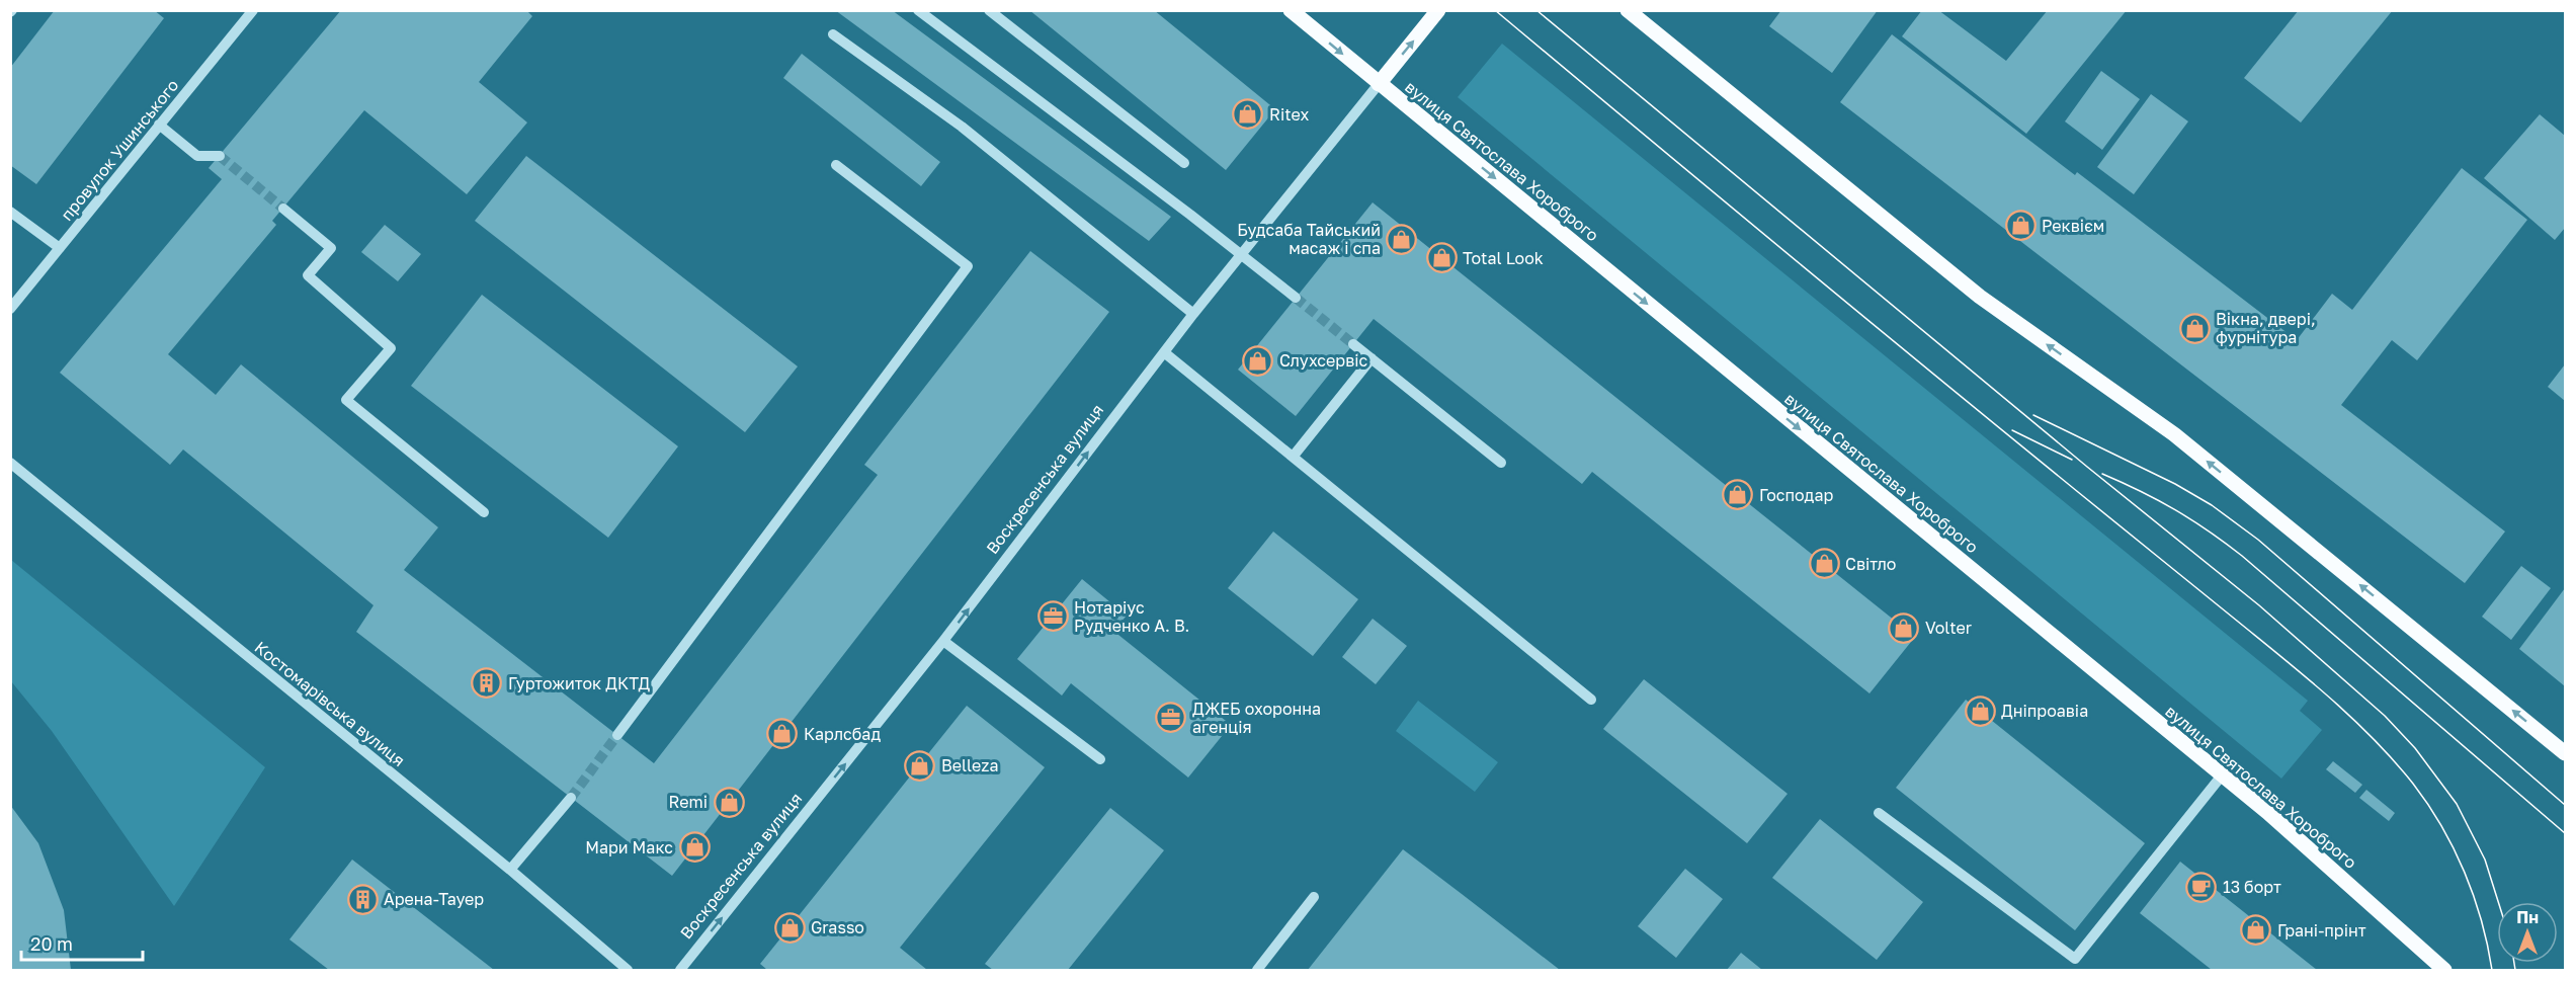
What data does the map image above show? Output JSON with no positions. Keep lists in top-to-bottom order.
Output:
{
  "streets": {
    "main road": ["вулиця Святослава Хороброго", "Воскресенська вулиця"],
    "street": ["провулок Ушинського", "Костомарівська вулиця"]
  },
  "crossings": [
    ["вулиця Святослава Хороброго", "Воскресенська вулиця"]
  ],
  "one_way": ["вулиця Святослава Хороброго", "Воскресенська вулиця"],
  "places": {
    "shop": [
      "Ritex",
      "Реквієм",
      "Будсаба Тайський масаж і спа",
      "Total Look",
      "Вікна, двері, фурнітура",
      "Слухсервіс",
      "Господар",
      "Світло",
      "Volter",
      "Дніпроавіа",
      "Карлсбад",
      "Belleza",
      "Remi",
      "Мари Макс",
      "Grasso",
      "Грані-прінт"
    ],
    "office": ["Нотаріус Рудченко А. В.", "ДЖЕБ охоронна агенція"],
    "building": ["Гуртожиток ДКТД", "Арена-Тауер"],
    "cafe": ["13 борт"]
  },
  "scale_bar": "20 m",
  "north": "top"
}
